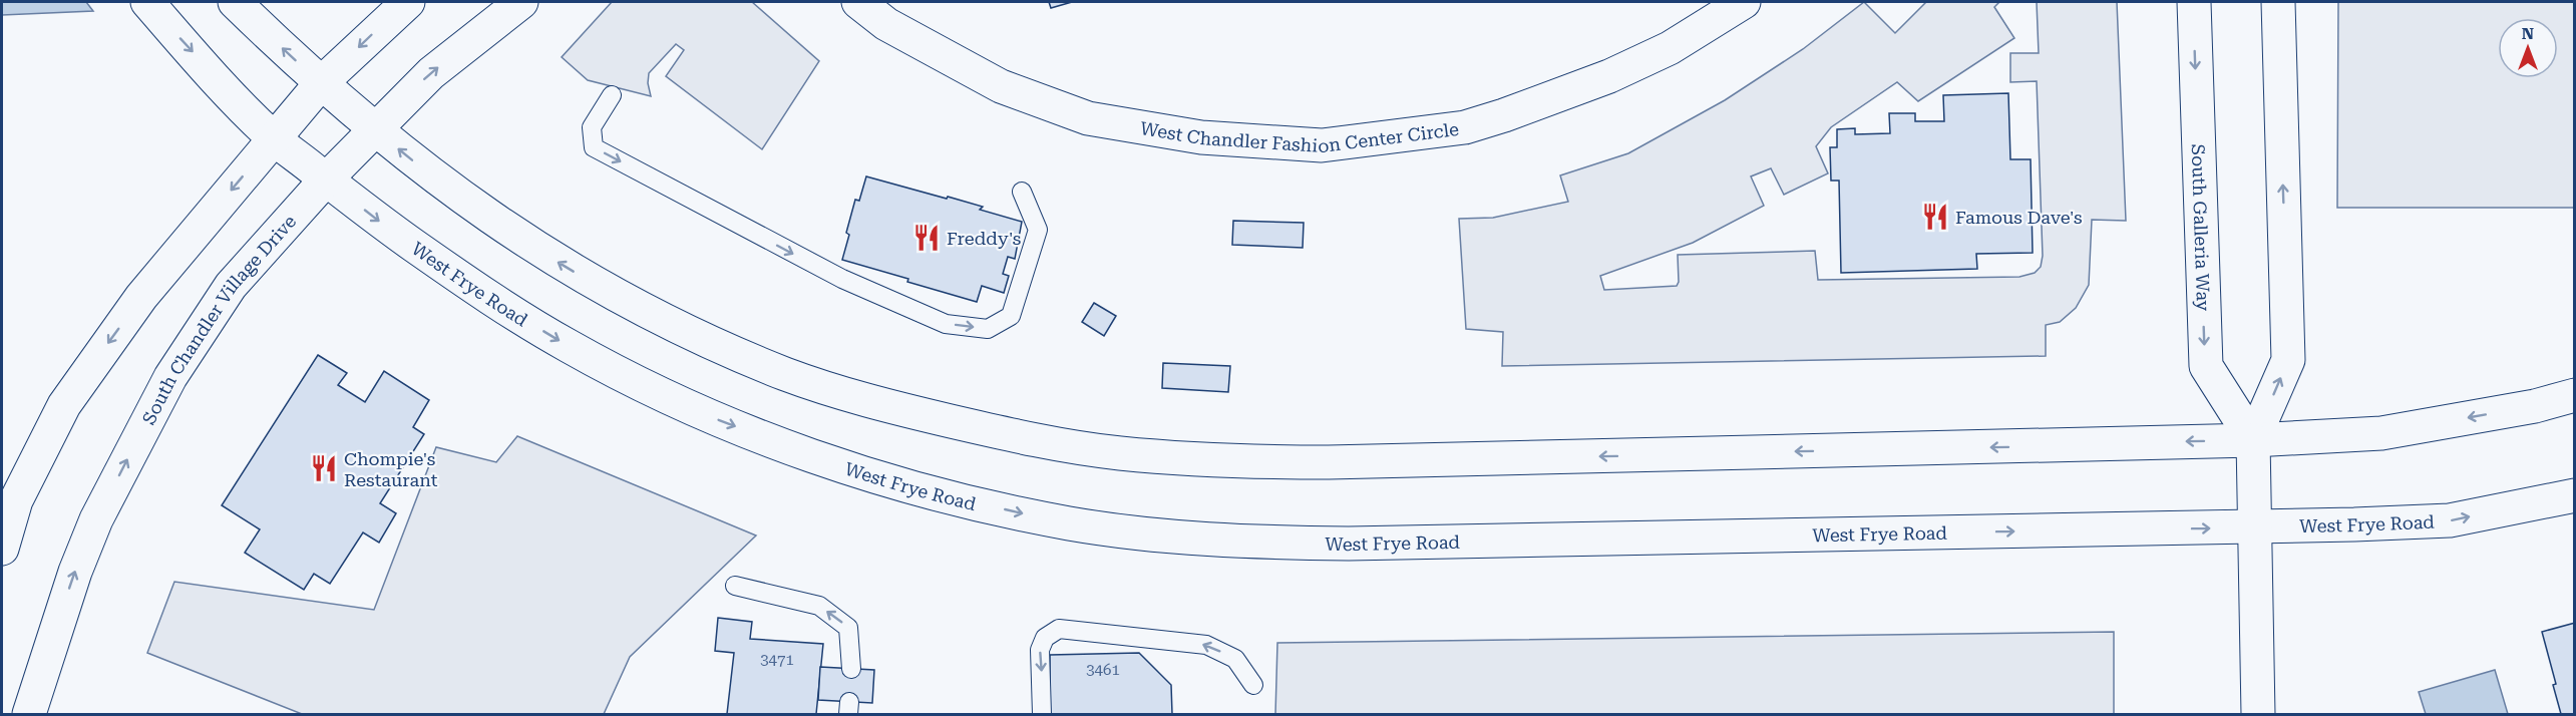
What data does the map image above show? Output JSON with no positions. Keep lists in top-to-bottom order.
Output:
{
  "streets": {
    "street": [
      "West Chandler Fashion Center Circle",
      "South Galleria Way",
      "West Frye Road",
      "South Chandler Village Drive"
    ]
  },
  "crossings": [
    ["West Frye Road", "South Chandler Village Drive"]
  ],
  "places": {
    "restaurant": ["Famous Dave's", "Freddy's", "Chompie's Restaurant"]
  },
  "house_numbers": ["3471", "3461"],
  "north": "top"
}
